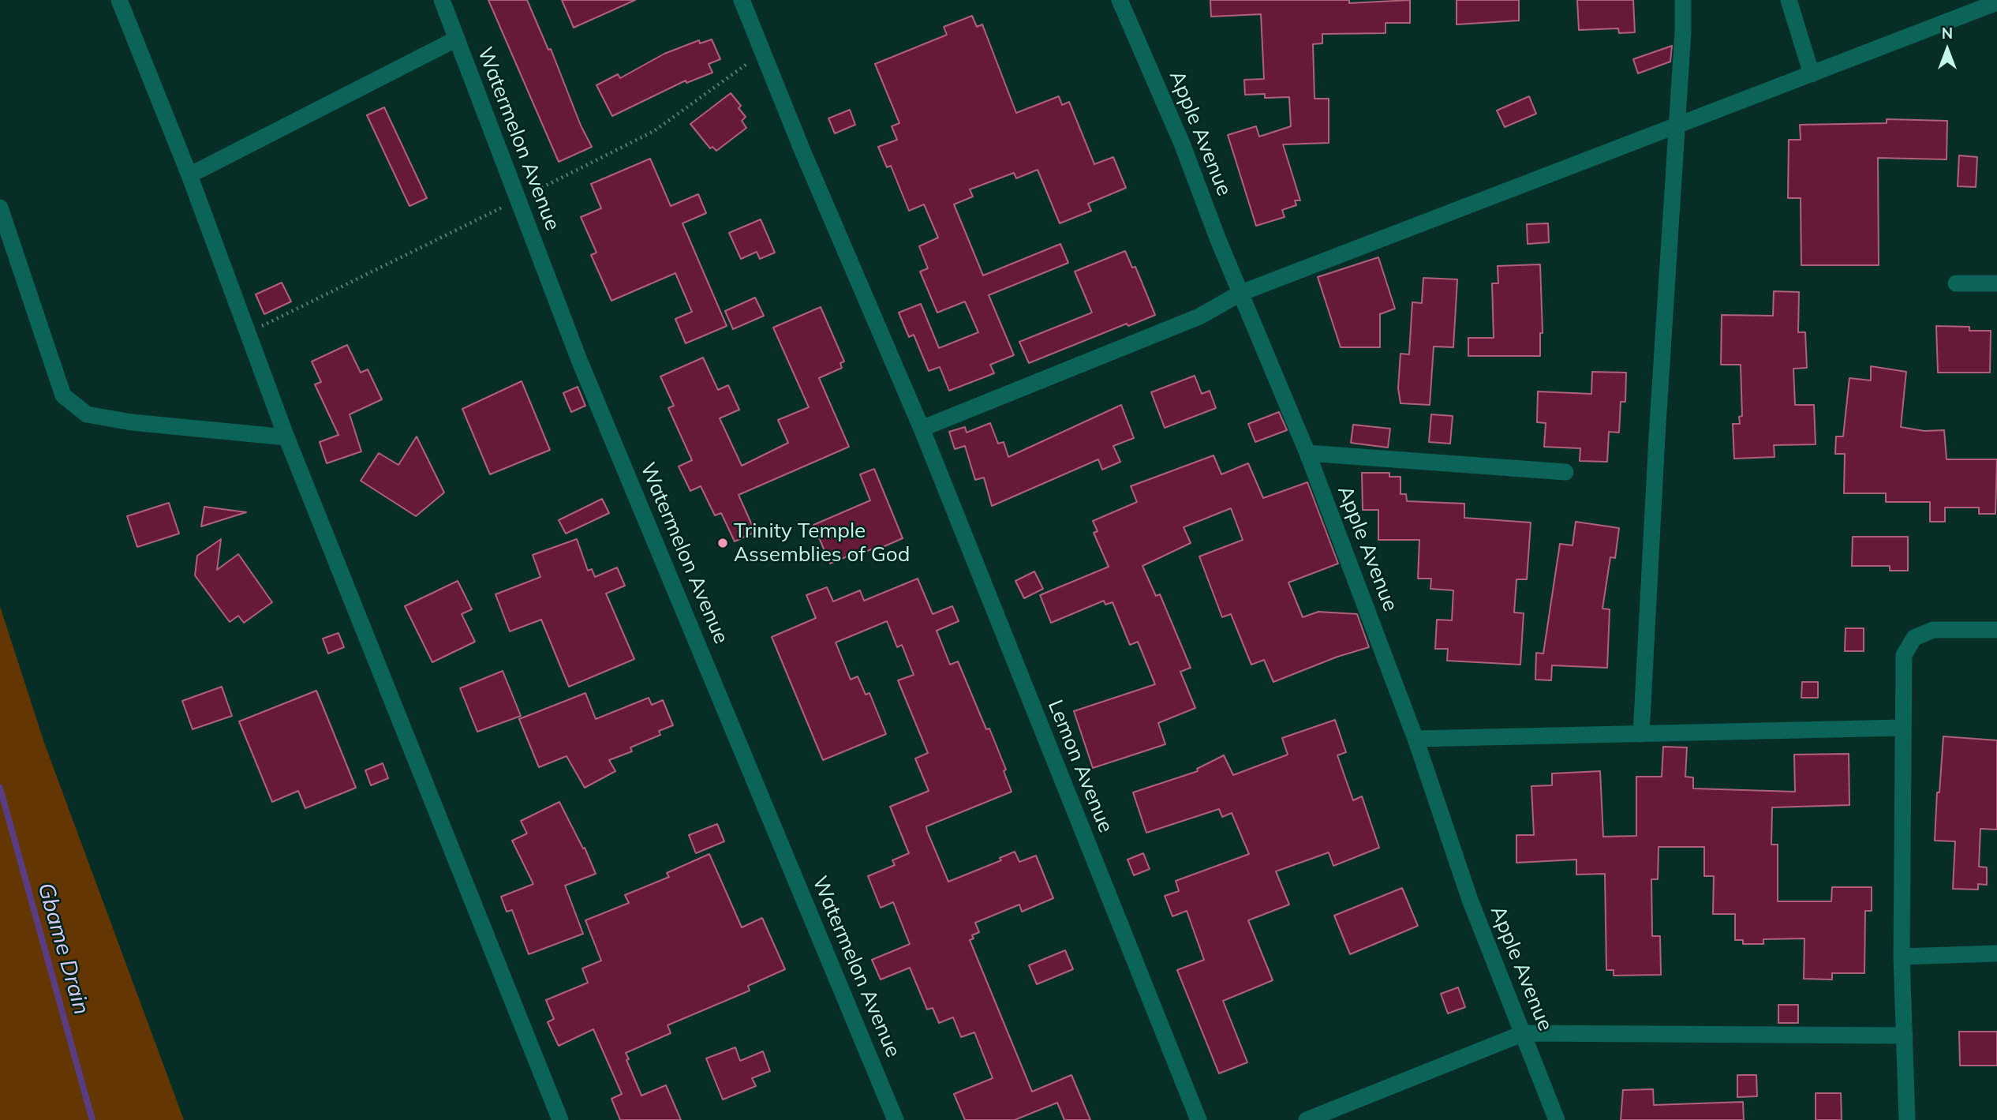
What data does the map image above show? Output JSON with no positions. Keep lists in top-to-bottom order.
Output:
{
  "streets": {
    "street": ["Apple Avenue", "Watermelon Avenue", "Lemon Avenue"]
  },
  "water": ["Gbame Drain"],
  "places": ["Trinity Temple Assemblies of God"],
  "north": "top"
}
